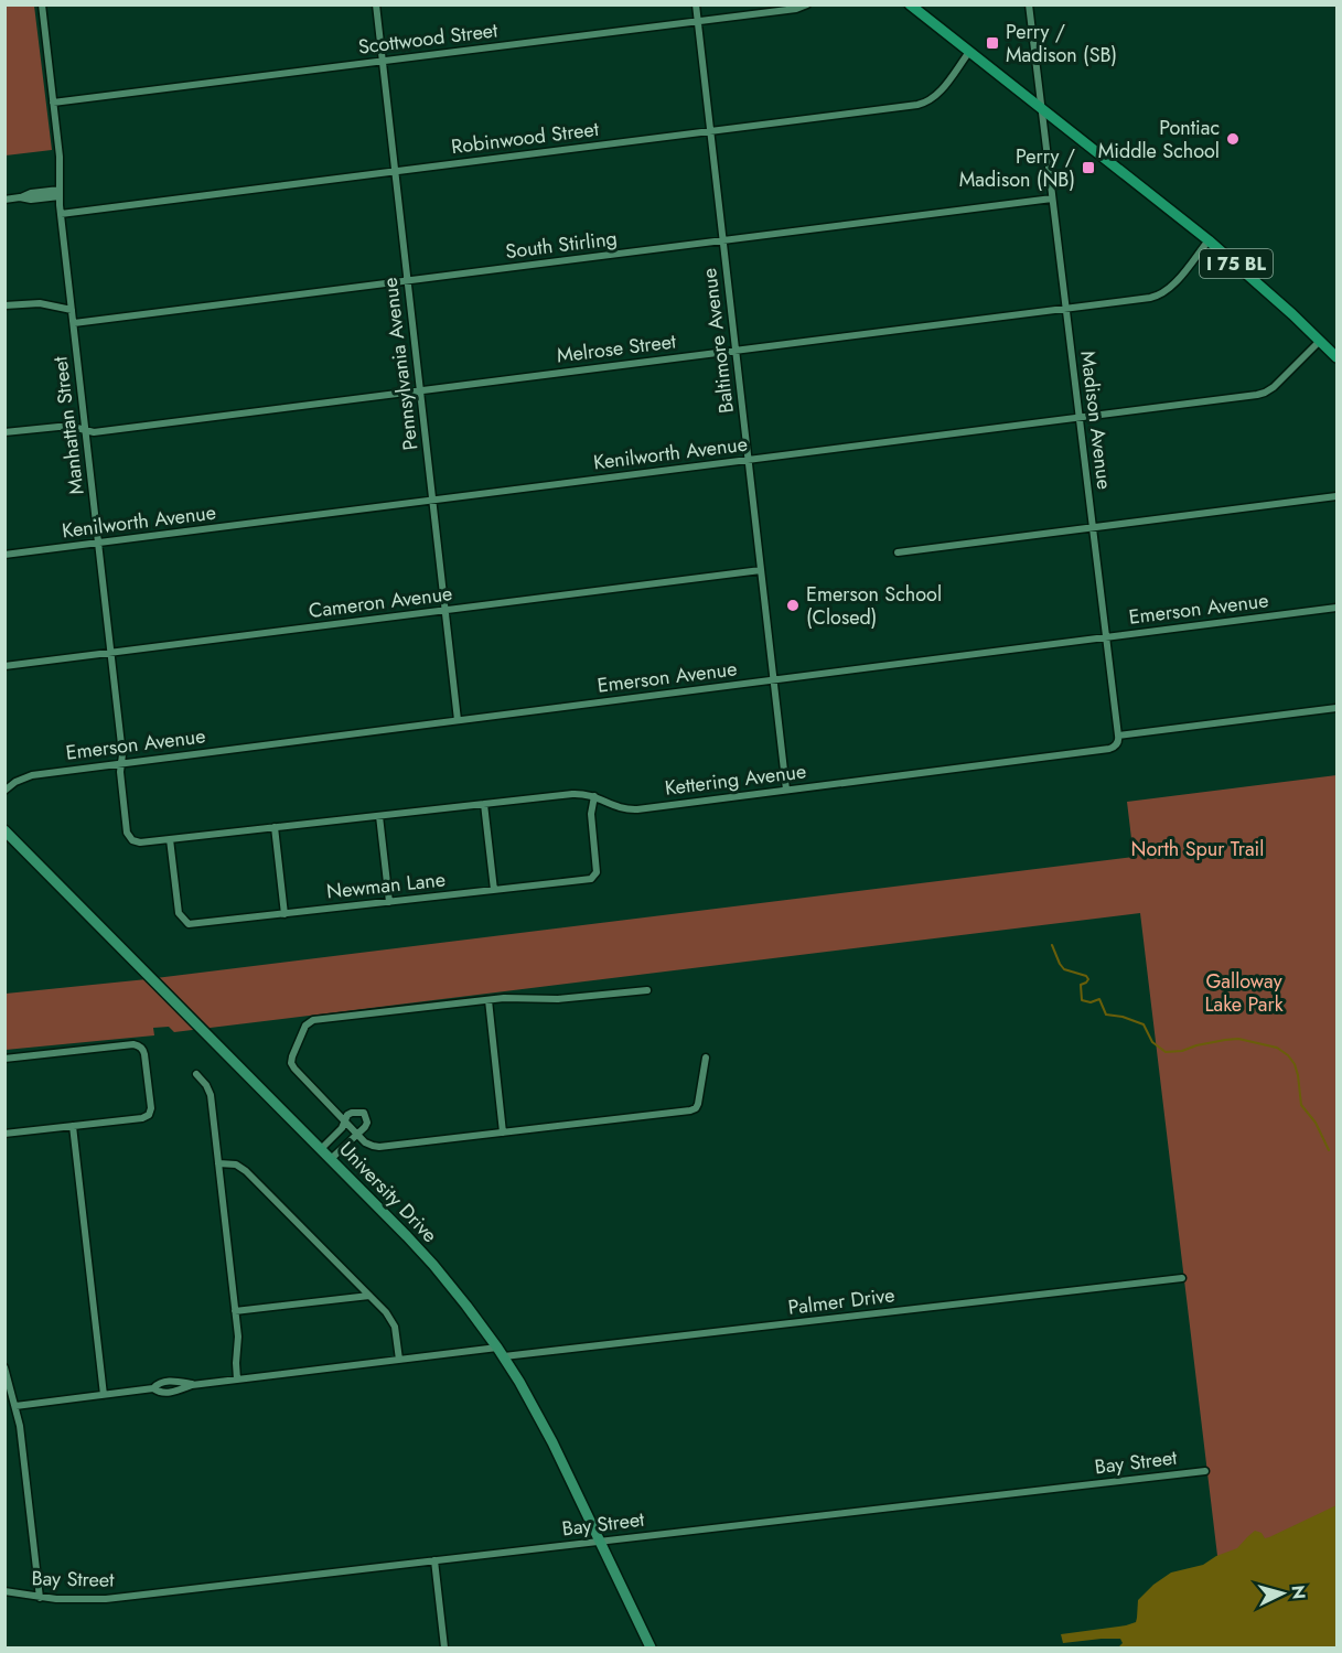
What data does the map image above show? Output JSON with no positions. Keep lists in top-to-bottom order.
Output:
{
  "streets": {
    "main road": ["I 75 BL", "University Drive"],
    "street": [
      "Scottwood Street",
      "Robinwood Street",
      "South Stirling",
      "Baltimore Avenue",
      "Melrose Street",
      "Pennsylvania Avenue",
      "Madison Avenue",
      "Manhattan Street",
      "Kenilworth Avenue",
      "Cameron Avenue",
      "Emerson Avenue",
      "Kettering Avenue",
      "Newman Lane",
      "Palmer Drive",
      "Bay Street"
    ]
  },
  "crossings": [
    ["Scottwood Street", "Baltimore Avenue"],
    ["Scottwood Street", "Pennsylvania Avenue"],
    ["Scottwood Street", "Manhattan Street"],
    ["Robinwood Street", "I 75 BL"],
    ["Robinwood Street", "Baltimore Avenue"],
    ["Robinwood Street", "Pennsylvania Avenue"],
    ["Robinwood Street", "Manhattan Street"],
    ["South Stirling", "Baltimore Avenue"],
    ["South Stirling", "Pennsylvania Avenue"],
    ["South Stirling", "Madison Avenue"],
    ["South Stirling", "Manhattan Street"],
    ["I 75 BL", "Melrose Street"],
    ["I 75 BL", "Madison Avenue"],
    ["I 75 BL", "Kenilworth Avenue"],
    ["Baltimore Avenue", "Melrose Street"],
    ["Baltimore Avenue", "Kenilworth Avenue"],
    ["Baltimore Avenue", "Cameron Avenue"],
    ["Baltimore Avenue", "Emerson Avenue"],
    ["Baltimore Avenue", "Kettering Avenue"],
    ["Melrose Street", "Pennsylvania Avenue"],
    ["Melrose Street", "Madison Avenue"],
    ["Melrose Street", "Manhattan Street"],
    ["Pennsylvania Avenue", "Kenilworth Avenue"],
    ["Pennsylvania Avenue", "Cameron Avenue"],
    ["Pennsylvania Avenue", "Emerson Avenue"],
    ["Madison Avenue", "Kenilworth Avenue"],
    ["Madison Avenue", "Emerson Avenue"],
    ["Madison Avenue", "Kettering Avenue"],
    ["Manhattan Street", "Kenilworth Avenue"],
    ["Manhattan Street", "Cameron Avenue"],
    ["Manhattan Street", "Emerson Avenue"],
    ["Manhattan Street", "Kettering Avenue"],
    ["Kettering Avenue", "Newman Lane"],
    ["University Drive", "Palmer Drive"],
    ["University Drive", "Bay Street"]
  ],
  "parks": ["North Spur Trail", "Galloway Lake Park"],
  "places": {
    "transit": ["Perry / Madison (SB)", "Perry / Madison (NB)"],
    "other": ["Pontiac Middle School", "Emerson School (Closed)"]
  },
  "north": "right"
}
